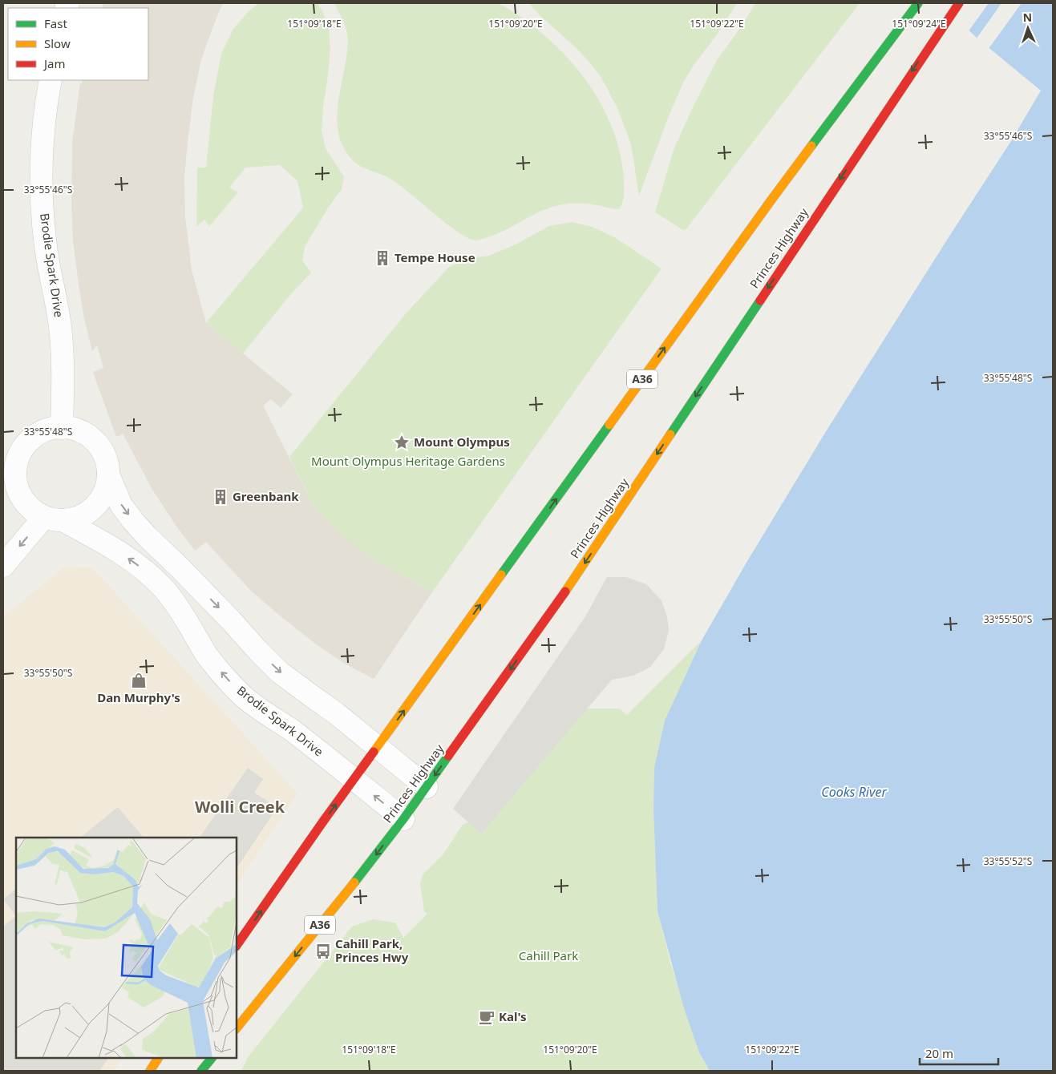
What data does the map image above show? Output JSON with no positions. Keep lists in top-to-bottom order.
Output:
{
  "streets": {
    "highway": ["Princes Highway", "A36"],
    "street": ["Brodie Spark Drive"]
  },
  "crossings": [
    ["Princes Highway", "Brodie Spark Drive"],
    ["Brodie Spark Drive", "A36"]
  ],
  "districts": ["Wolli Creek"],
  "water": ["Cooks River"],
  "parks": ["Mount Olympus Heritage Gardens", "Cahill Park"],
  "places": {
    "building": ["Tempe House", "Greenbank"],
    "place": ["Mount Olympus"],
    "shop": ["Dan Murphy's"],
    "bus stop": ["Cahill Park, Princes Hwy"],
    "cafe": ["Kal's"]
  },
  "legend": ["Fast", "Slow", "Jam"],
  "scale_bar": "20 m",
  "north": "top",
  "coordinates": [
    "151°09'18\"E",
    "151°09'20\"E",
    "151°09'22\"E",
    "151°09'24\"E",
    "33°55'46\"S",
    "33°55'48\"S",
    "33°55'50\"S",
    "33°55'52\"S"
  ]
}
